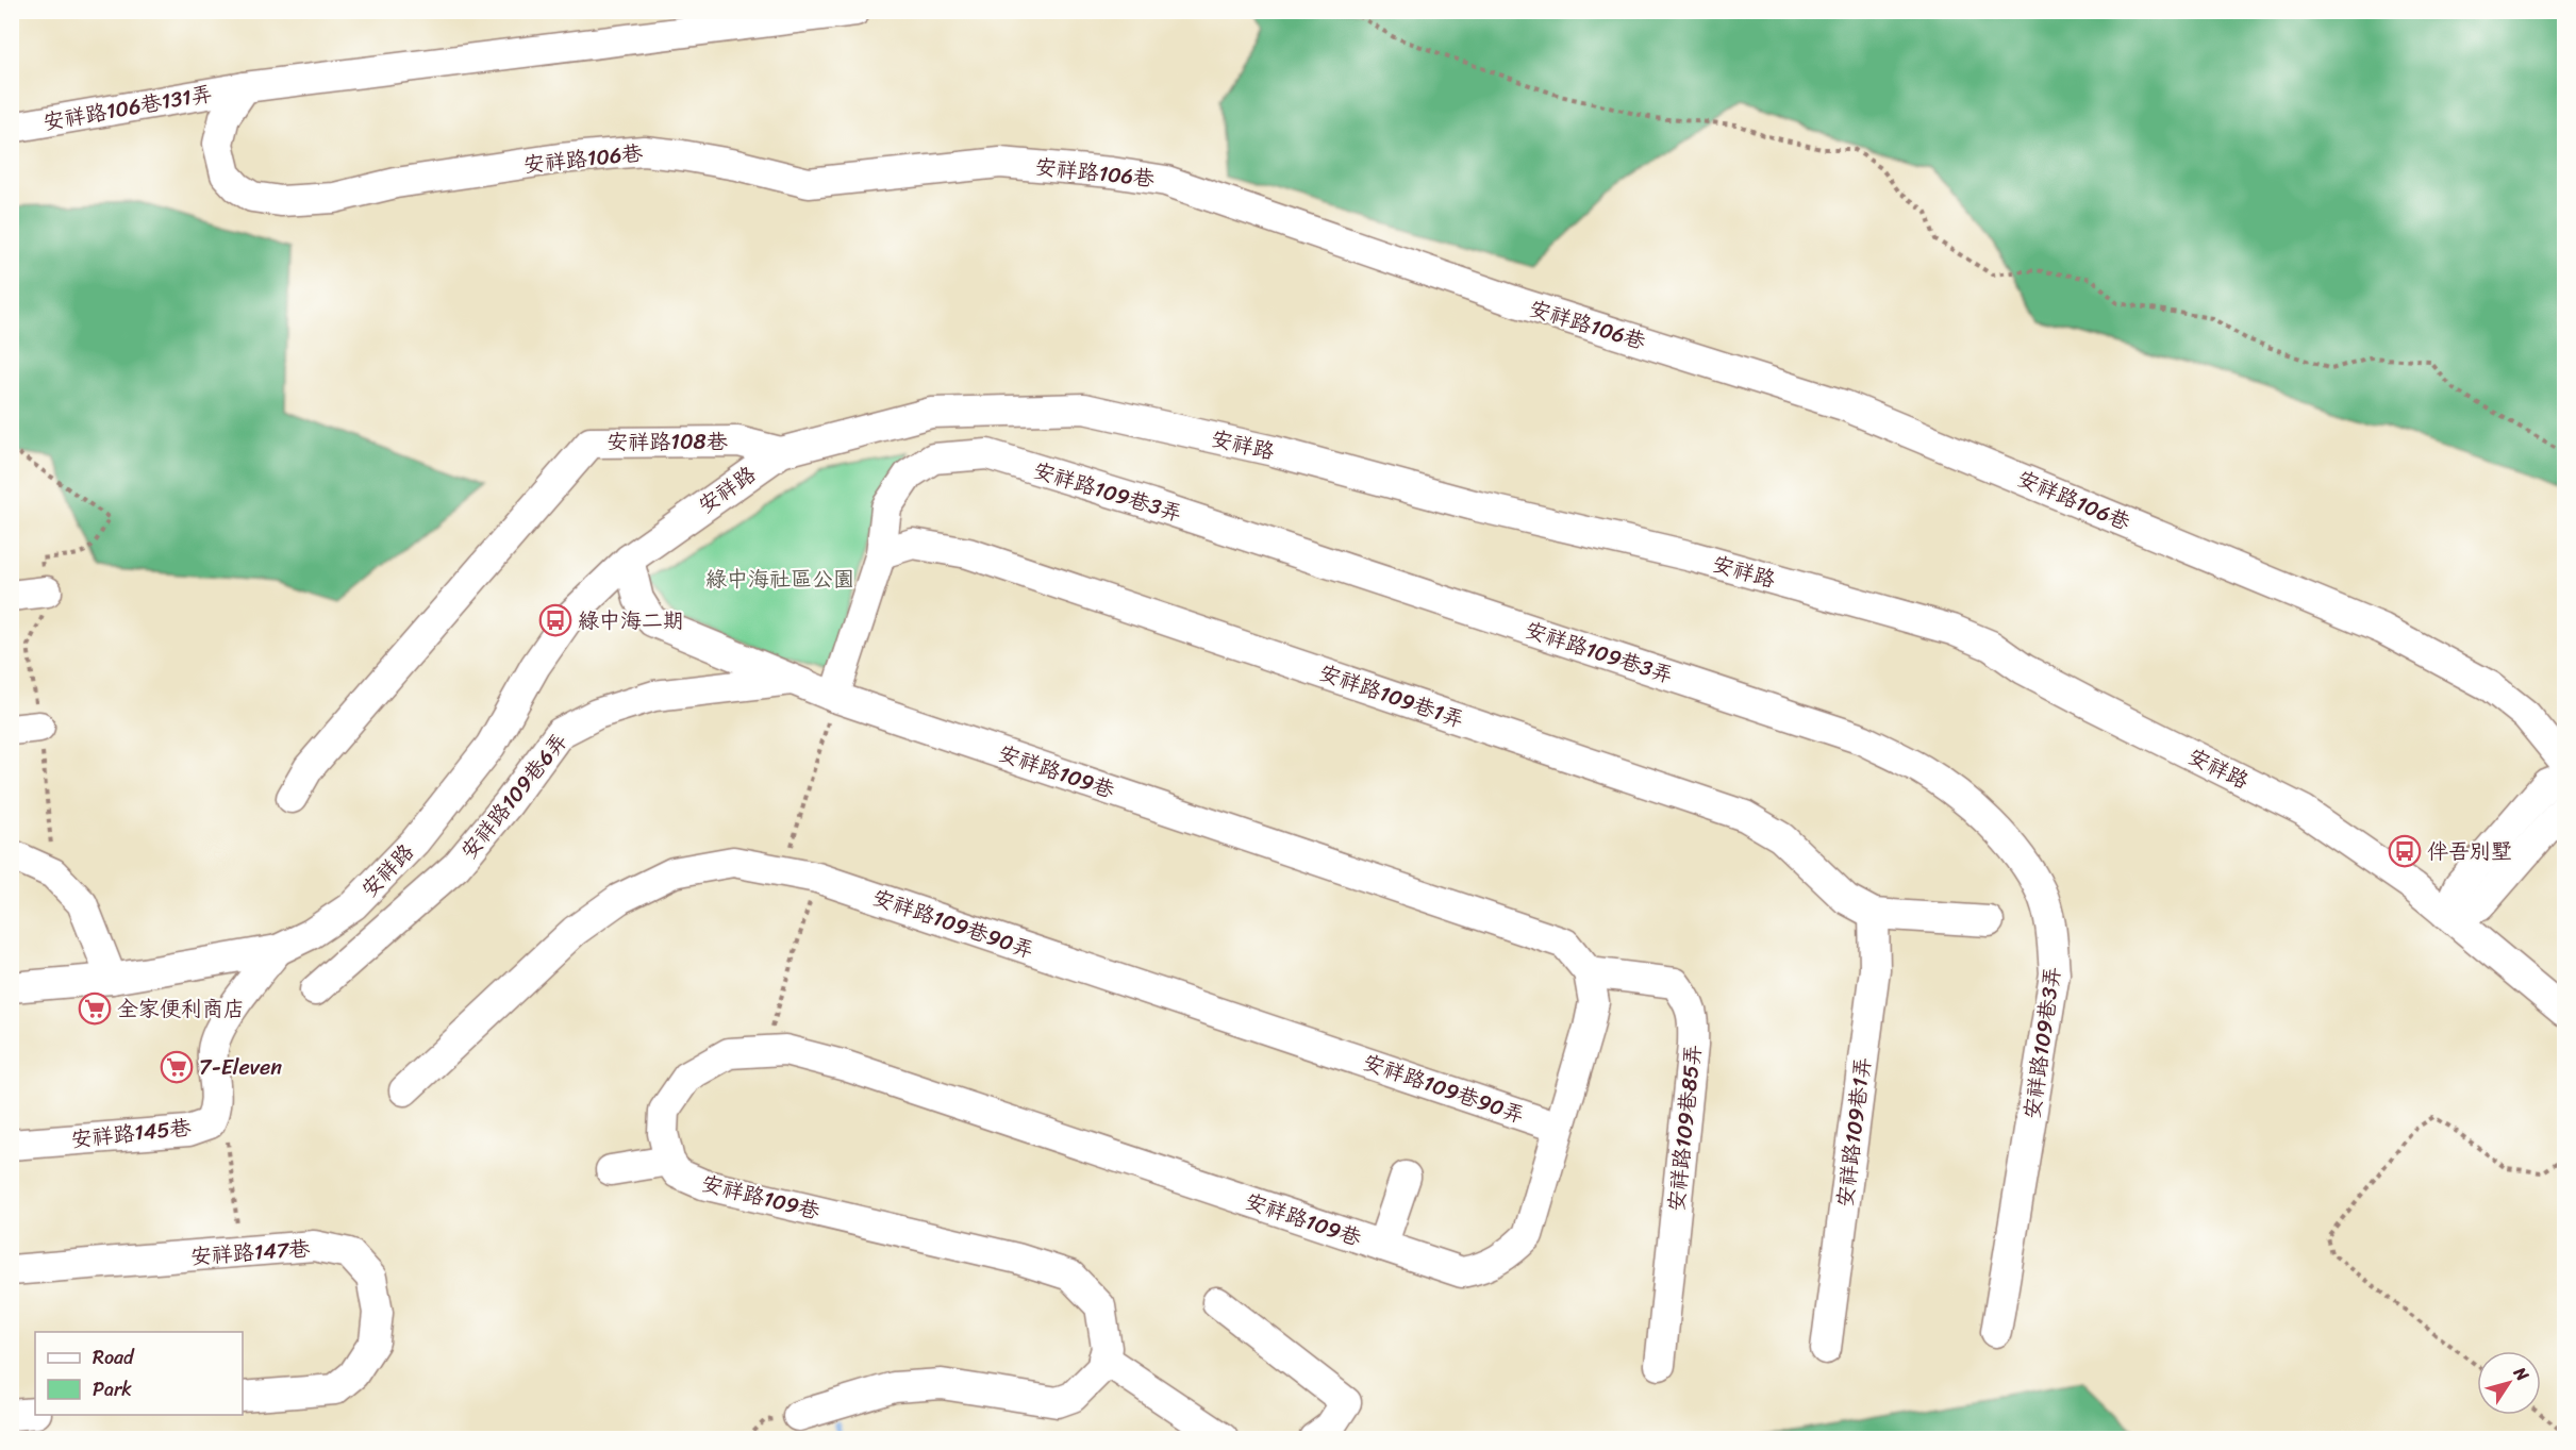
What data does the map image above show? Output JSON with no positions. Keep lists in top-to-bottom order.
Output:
{
  "streets": {
    "street": [
      "安祥路106巷131弄",
      "安祥路106巷",
      "安祥路108巷",
      "安祥路",
      "安祥路109巷3弄",
      "安祥路109巷1弄",
      "安祥路109巷",
      "安祥路109巷6弄",
      "安祥路109巷90弄",
      "安祥路109巷85弄",
      "安祥路145巷",
      "安祥路147巷"
    ]
  },
  "crossings": [
    ["安祥路106巷131弄", "安祥路106巷"],
    ["安祥路108巷", "安祥路"],
    ["安祥路", "安祥路109巷"],
    ["安祥路", "安祥路145巷"],
    ["安祥路109巷3弄", "安祥路109巷1弄"],
    ["安祥路109巷3弄", "安祥路109巷"],
    ["安祥路109巷", "安祥路109巷6弄"],
    ["安祥路109巷", "安祥路109巷90弄"],
    ["安祥路109巷", "安祥路109巷85弄"]
  ],
  "parks": ["綠中海社區公園"],
  "places": {
    "bus stop": ["綠中海二期", "伴吾別墅"],
    "supermarket": ["全家便利商店", "7-Eleven"]
  },
  "legend": ["Road", "Park"],
  "north": "top right"
}
